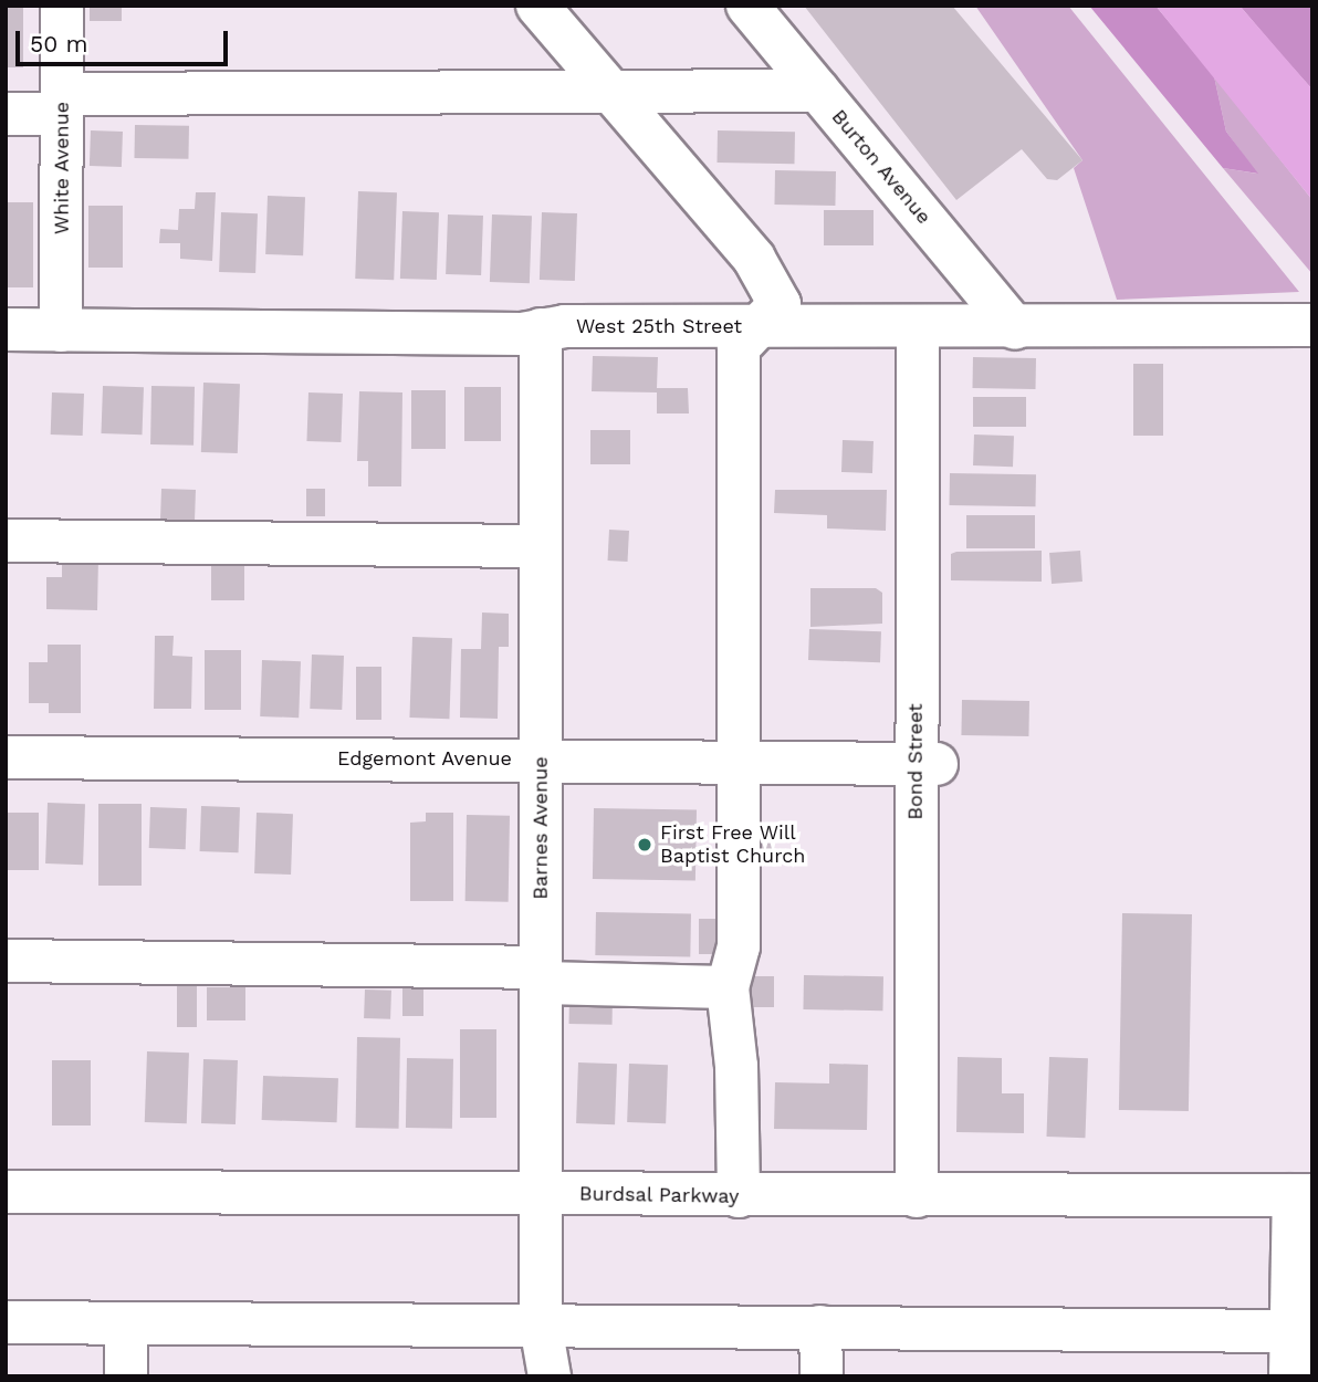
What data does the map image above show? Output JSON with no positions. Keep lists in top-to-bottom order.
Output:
{
  "streets": {
    "street": [
      "Burton Avenue",
      "White Avenue",
      "West 25th Street",
      "Edgemont Avenue",
      "Bond Street",
      "Barnes Avenue",
      "Burdsal Parkway"
    ]
  },
  "crossings": [
    ["Burton Avenue", "West 25th Street"],
    ["White Avenue", "West 25th Street"],
    ["West 25th Street", "Bond Street"],
    ["West 25th Street", "Barnes Avenue"],
    ["Edgemont Avenue", "Bond Street"],
    ["Edgemont Avenue", "Barnes Avenue"],
    ["Bond Street", "Burdsal Parkway"],
    ["Barnes Avenue", "Burdsal Parkway"]
  ],
  "places": ["First Free Will Baptist Church"],
  "scale_bar": "50 m"
}
